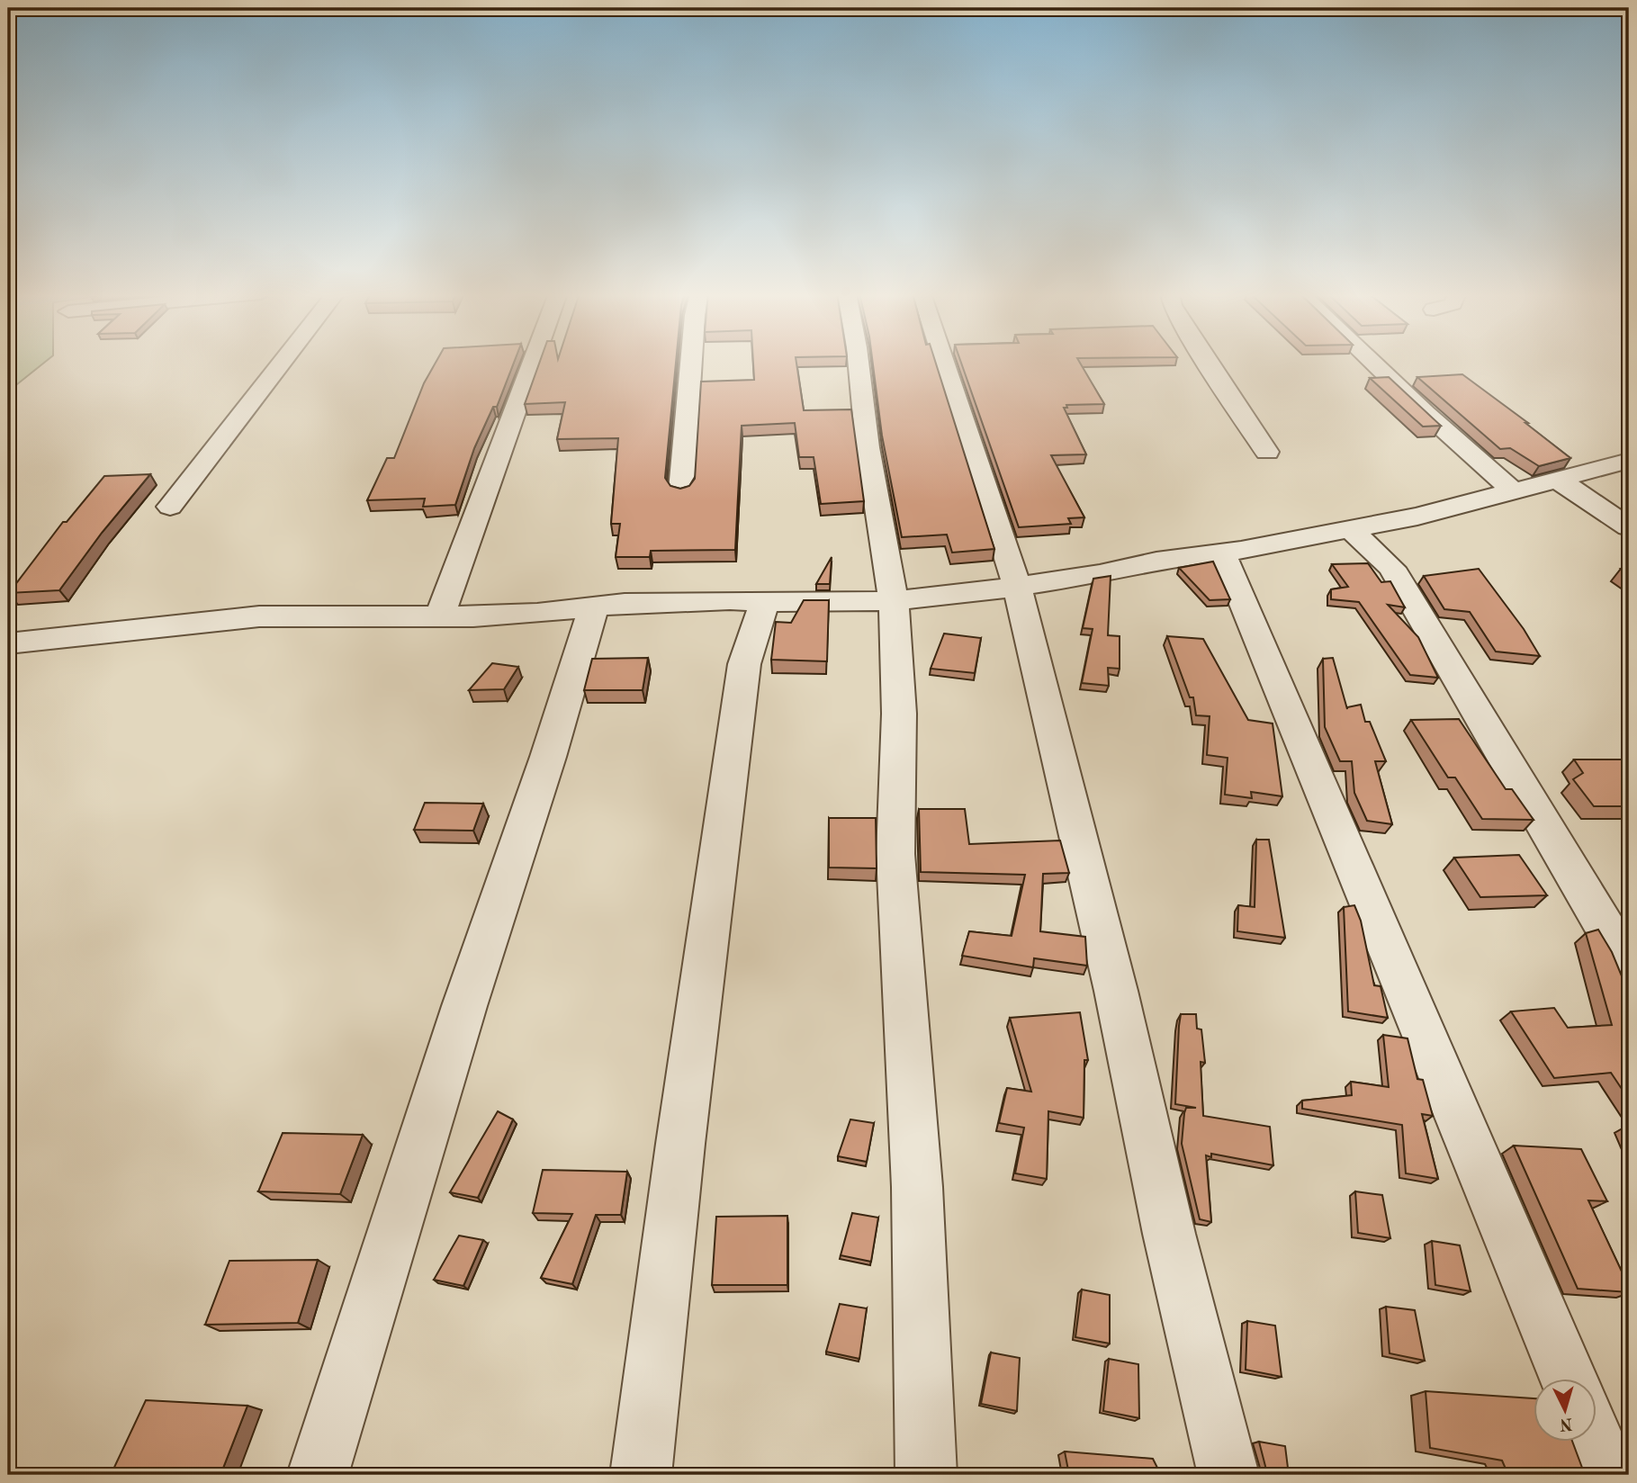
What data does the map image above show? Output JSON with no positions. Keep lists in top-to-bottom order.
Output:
{
  "north": "bottom"
}
